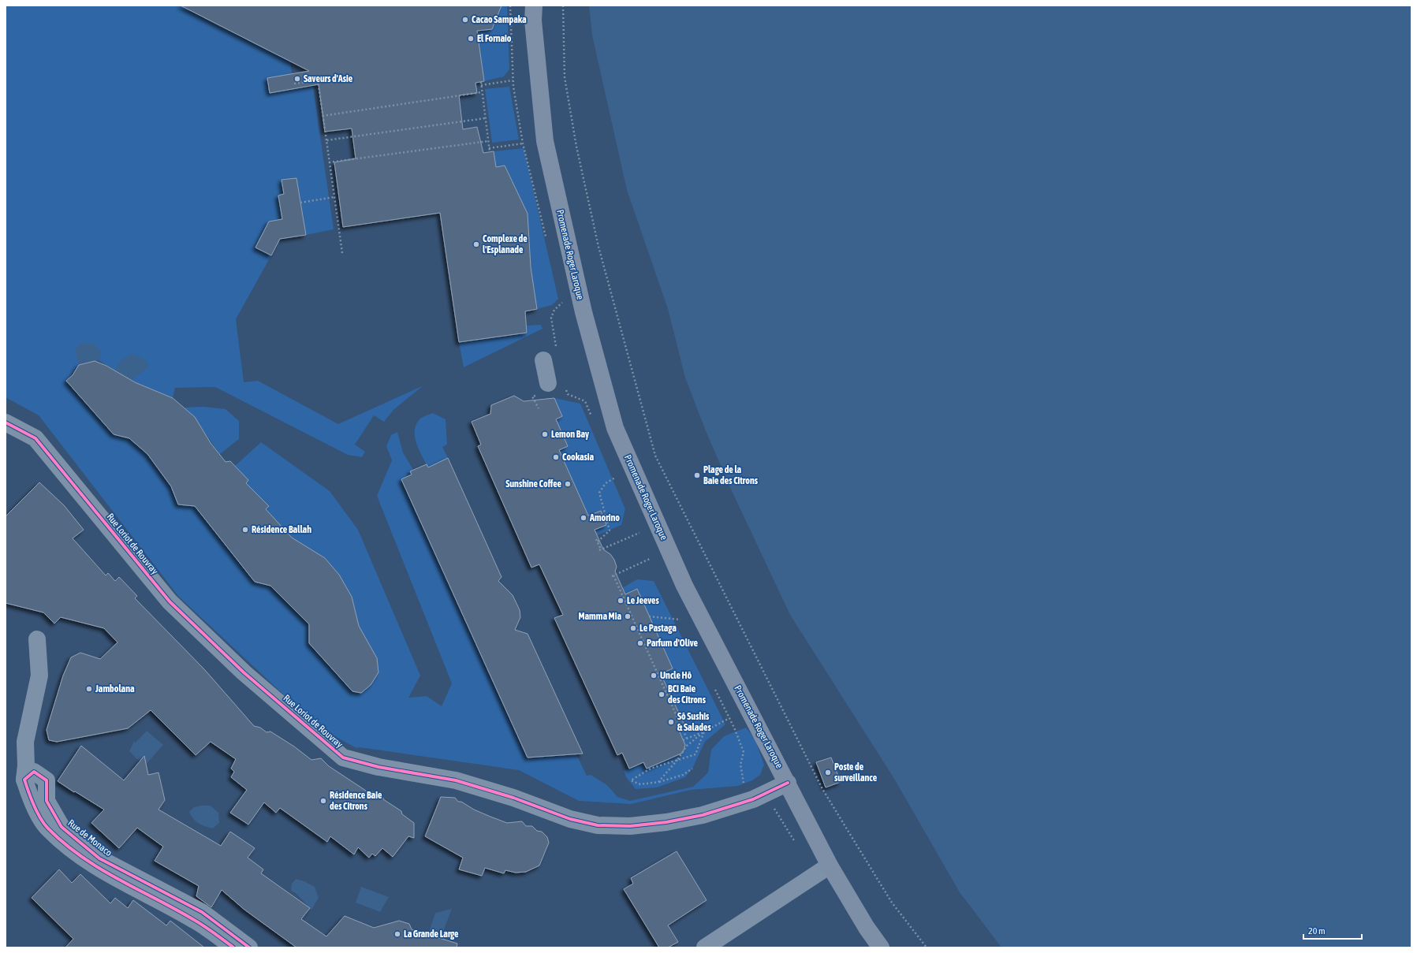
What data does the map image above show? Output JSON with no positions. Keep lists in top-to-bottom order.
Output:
{
  "streets": {
    "main road": ["Promenade Roger Laroque"],
    "street": ["Rue Loriot de Rouvray", "Rue de Monaco"]
  },
  "crossings": [
    ["Promenade Roger Laroque", "Rue Loriot de Rouvray"]
  ],
  "places": [
    "Cacao Sampaka",
    "El Fornaio",
    "Saveurs d'Asie",
    "Complexe de l'Esplanade",
    "Lemon Bay",
    "Cookasia",
    "Plage de la Baie des Citrons",
    "Sunshine Coffee",
    "Amorino",
    "Résidence Ballah",
    "Le Jeeves",
    "Mamma Mia",
    "Le Pastaga",
    "Parfum d'Olive",
    "Uncle Hô",
    "Jambolana",
    "BCI Baie des Citrons",
    "Sô Sushis & Salades",
    "Poste de surveillance",
    "Résidence Baie des Citrons",
    "La Grande Large"
  ],
  "scale_bar": "20 m"
}
